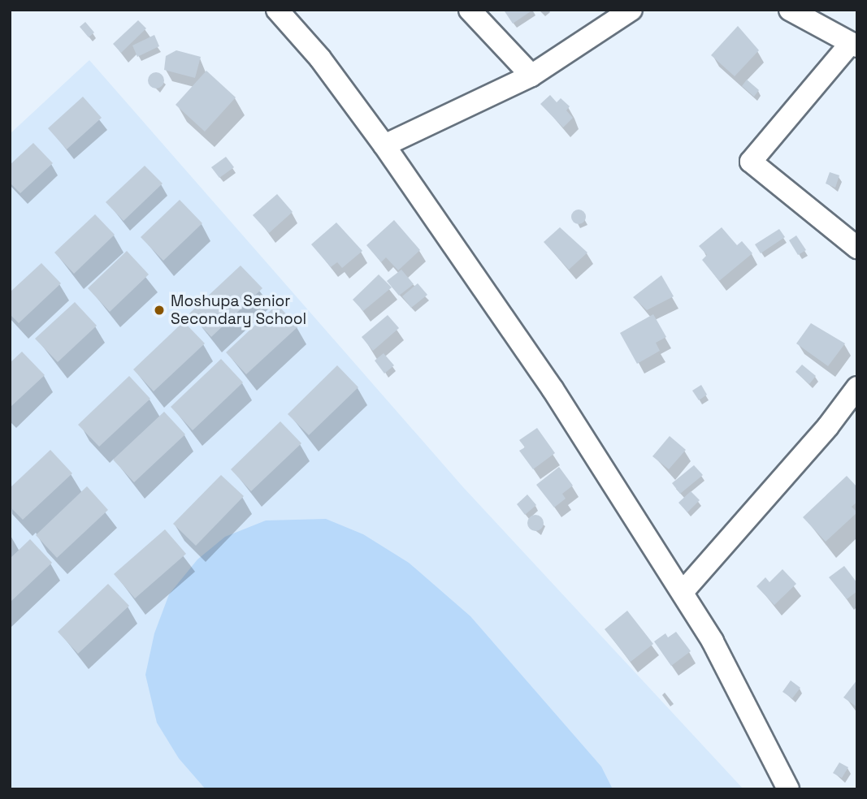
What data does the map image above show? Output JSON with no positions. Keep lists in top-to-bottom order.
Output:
{
  "places": ["Moshupa Senior Secondary School"]
}
